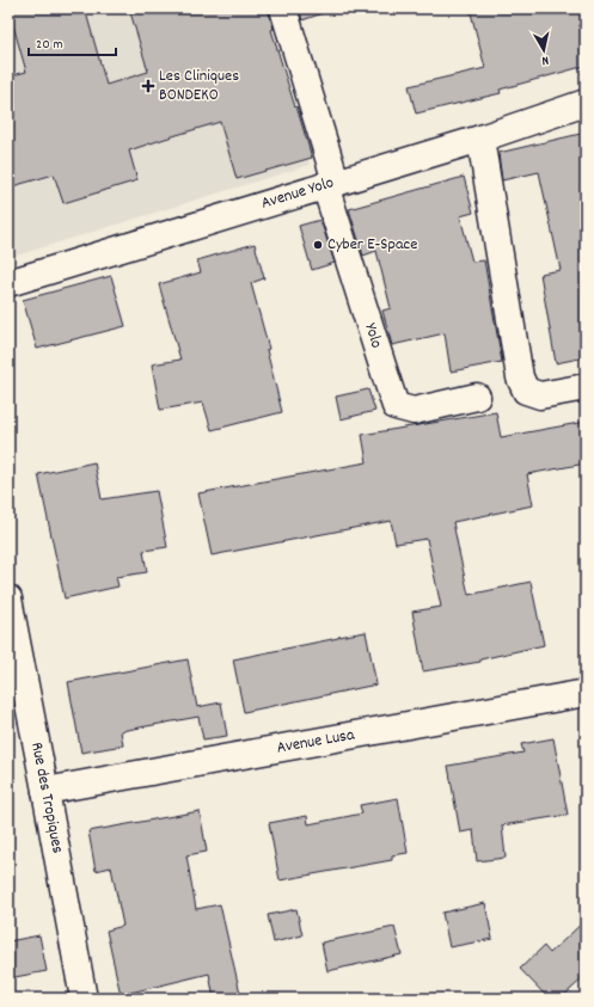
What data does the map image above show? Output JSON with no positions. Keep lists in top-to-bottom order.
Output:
{
  "streets": {
    "street": [
      "Avenue Yolo",
      "Yolo",
      "Avenue Lusa",
      "Rue des Tropiques"
    ]
  },
  "crossings": [
    ["Avenue Yolo", "Yolo"],
    ["Avenue Lusa", "Rue des Tropiques"]
  ],
  "places": {
    "health": ["Les Cliniques BONDEKO"],
    "other": ["Cyber E-Space"]
  },
  "scale_bar": "20 m",
  "north": "bottom"
}
